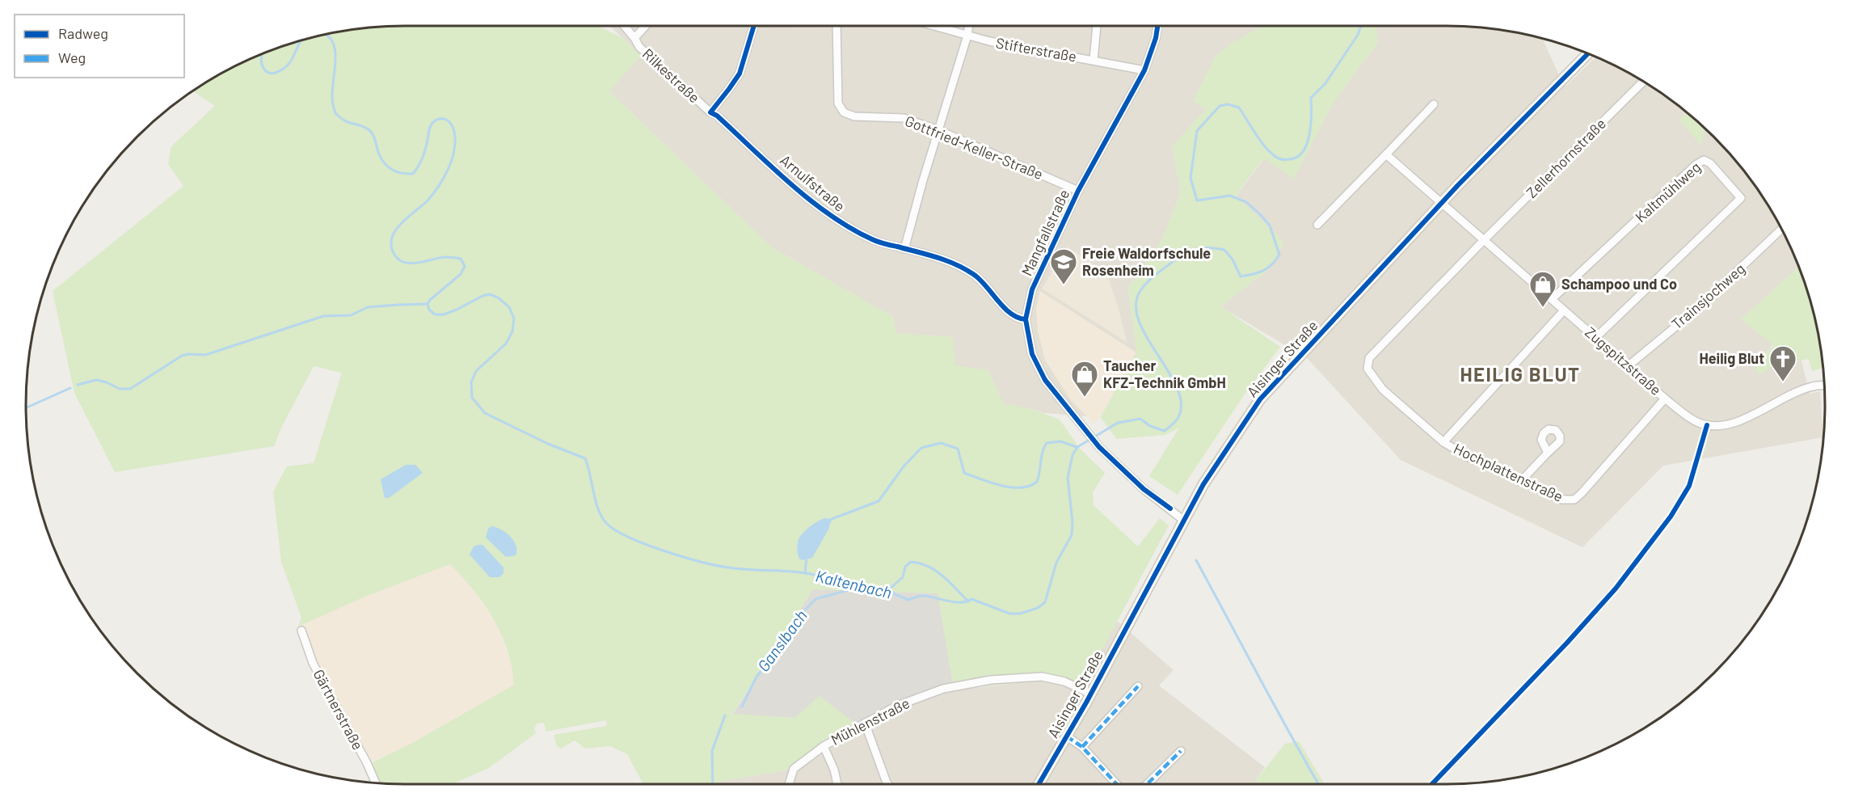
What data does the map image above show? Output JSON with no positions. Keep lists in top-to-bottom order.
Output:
{
  "streets": {
    "main road": ["Aisinger Straße"],
    "street": [
      "Stifterstraße",
      "Rilkestraße",
      "Gottfried-Keller-Straße",
      "Zellerhornstraße",
      "Arnulfstraße",
      "Kaltmühlweg",
      "Mangfallstraße",
      "Trainsjochweg",
      "Zugspitzstraße",
      "Hochplattenstraße",
      "Gärtnerstraße",
      "Mühlenstraße"
    ]
  },
  "crossings": [
    ["Stifterstraße", "Mangfallstraße"],
    ["Rilkestraße", "Arnulfstraße"],
    ["Gottfried-Keller-Straße", "Mangfallstraße"],
    ["Zellerhornstraße", "Zugspitzstraße"],
    ["Zellerhornstraße", "Hochplattenstraße"],
    ["Arnulfstraße", "Mangfallstraße"],
    ["Kaltmühlweg", "Zugspitzstraße"],
    ["Mangfallstraße", "Aisinger Straße"],
    ["Trainsjochweg", "Zugspitzstraße"],
    ["Aisinger Straße", "Zugspitzstraße"],
    ["Aisinger Straße", "Mühlenstraße"],
    ["Zugspitzstraße", "Hochplattenstraße"]
  ],
  "districts": ["HEILIG BLUT"],
  "water": ["Kaltenbach", "Ganslbach"],
  "places": {
    "school or university": ["Freie Waldorfschule Rosenheim"],
    "shop": ["Schampoo und Co", "Taucher KFZ-Technik GmbH"],
    "church": ["Heilig Blut"]
  },
  "legend": ["Radweg", "Weg"]
}
